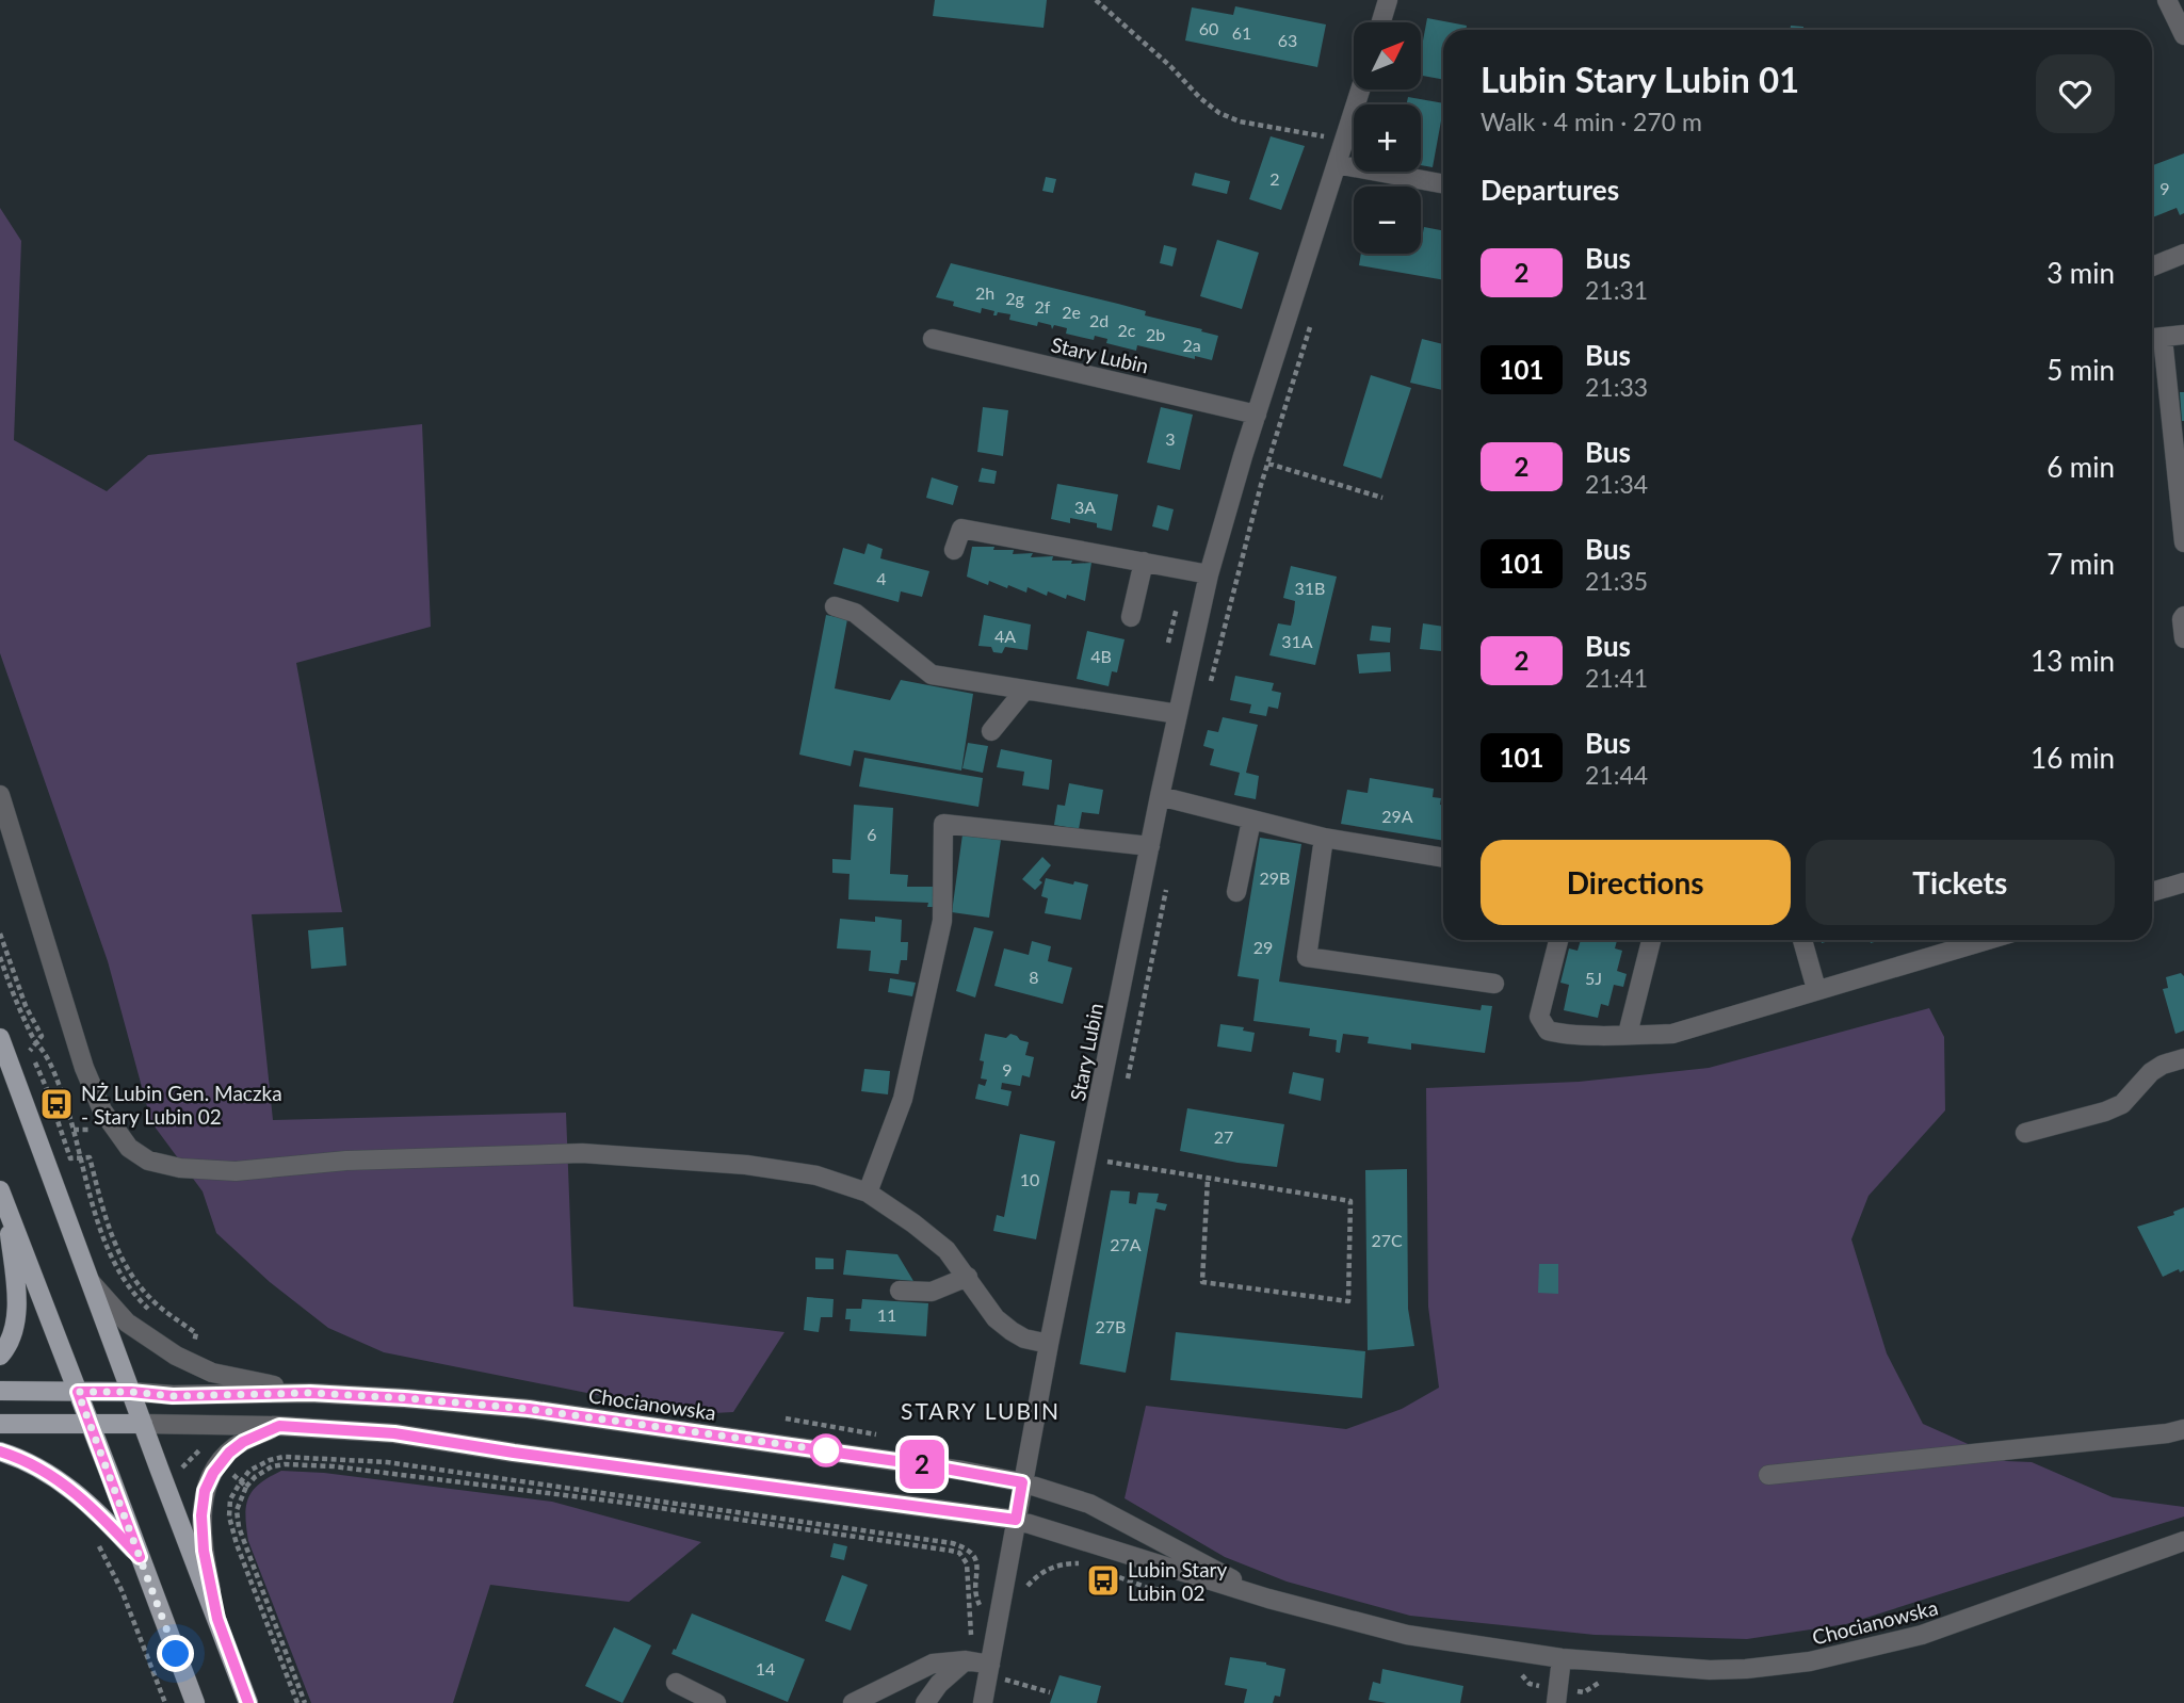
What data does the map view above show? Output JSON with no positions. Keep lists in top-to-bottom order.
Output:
{
  "streets": {
    "main road": ["Chocianowska"],
    "street": ["Stary Lubin"]
  },
  "crossings": [
    ["Stary Lubin", "Chocianowska"]
  ],
  "districts": ["STARY LUBIN"],
  "places": {
    "bus stop": ["NŻ Lubin Gen. Maczka - Stary Lubin 02", "Lubin Stary Lubin 02"]
  },
  "lines": ["bus line 2"],
  "house_numbers": [
    "60",
    "61",
    "63",
    "2",
    "9",
    "2h",
    "2g",
    "2f",
    "2e",
    "2d",
    "2c",
    "2b",
    "2a",
    "3",
    "3A",
    "4",
    "31B",
    "4A",
    "31A",
    "4B",
    "29A",
    "6",
    "29B",
    "29",
    "8",
    "5J",
    "9",
    "27",
    "10",
    "27C",
    "27A",
    "11",
    "27B",
    "14"
  ],
  "north": "top right",
  "page": {
    "on_map": "2",
    "map_buttons": ["+", "−"],
    "heading": [
      ["Lubin Stary Lubin 01", "Walk · 4 min · 270 m"],
      "Departures"
    ],
    "list": [
      {
        "mark": "2",
        "name": "Bus",
        "note": "21:31",
        "value": "3 min"
      },
      {
        "mark": "101",
        "name": "Bus",
        "note": "21:33",
        "value": "5 min"
      },
      {
        "mark": "2",
        "name": "Bus",
        "note": "21:34",
        "value": "6 min"
      },
      {
        "mark": "101",
        "name": "Bus",
        "note": "21:35",
        "value": "7 min"
      },
      {
        "mark": "2",
        "name": "Bus",
        "note": "21:41",
        "value": "13 min"
      },
      {
        "mark": "101",
        "name": "Bus",
        "note": "21:44",
        "value": "16 min"
      }
    ],
    "buttons": ["Directions", "Tickets"]
  }
}
